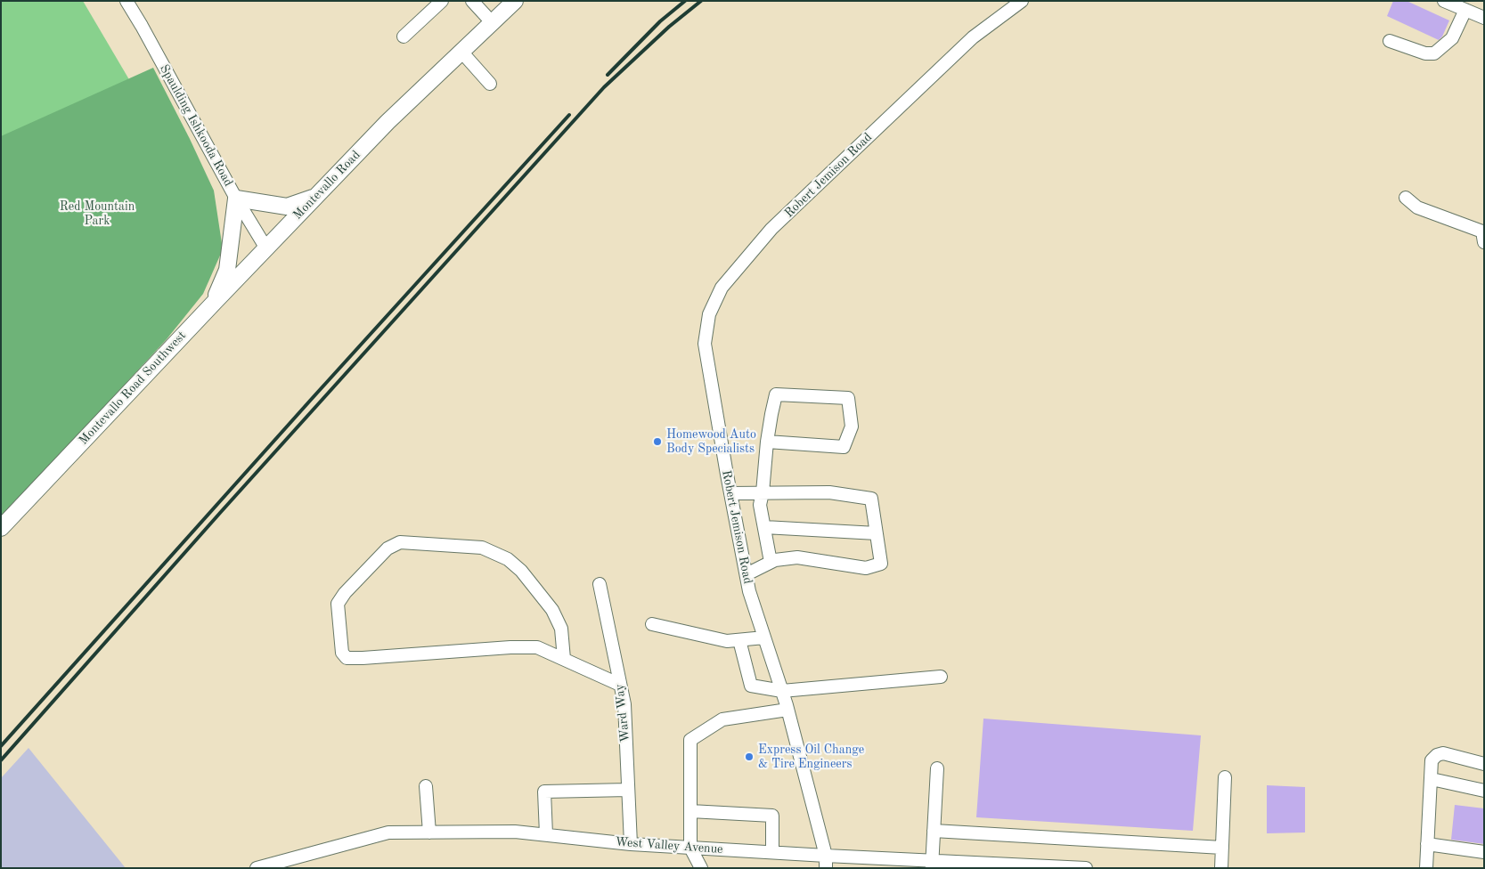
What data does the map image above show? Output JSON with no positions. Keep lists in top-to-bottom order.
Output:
{
  "streets": {
    "main road": ["Montevallo Road", "Montevallo Road Southwest"],
    "street": [
      "Spaulding Ishkooda Road",
      "Robert Jemison Road",
      "Ward Way",
      "West Valley Avenue"
    ]
  },
  "crossings": [
    ["Spaulding Ishkooda Road", "Montevallo Road"],
    ["Spaulding Ishkooda Road", "Montevallo Road Southwest"],
    ["Robert Jemison Road", "West Valley Avenue"],
    ["Montevallo Road", "Montevallo Road Southwest"],
    ["Ward Way", "West Valley Avenue"]
  ],
  "parks": ["Red Mountain Park"],
  "places": ["Homewood Auto Body Specialists", "Express Oil Change & Tire Engineers"]
}
